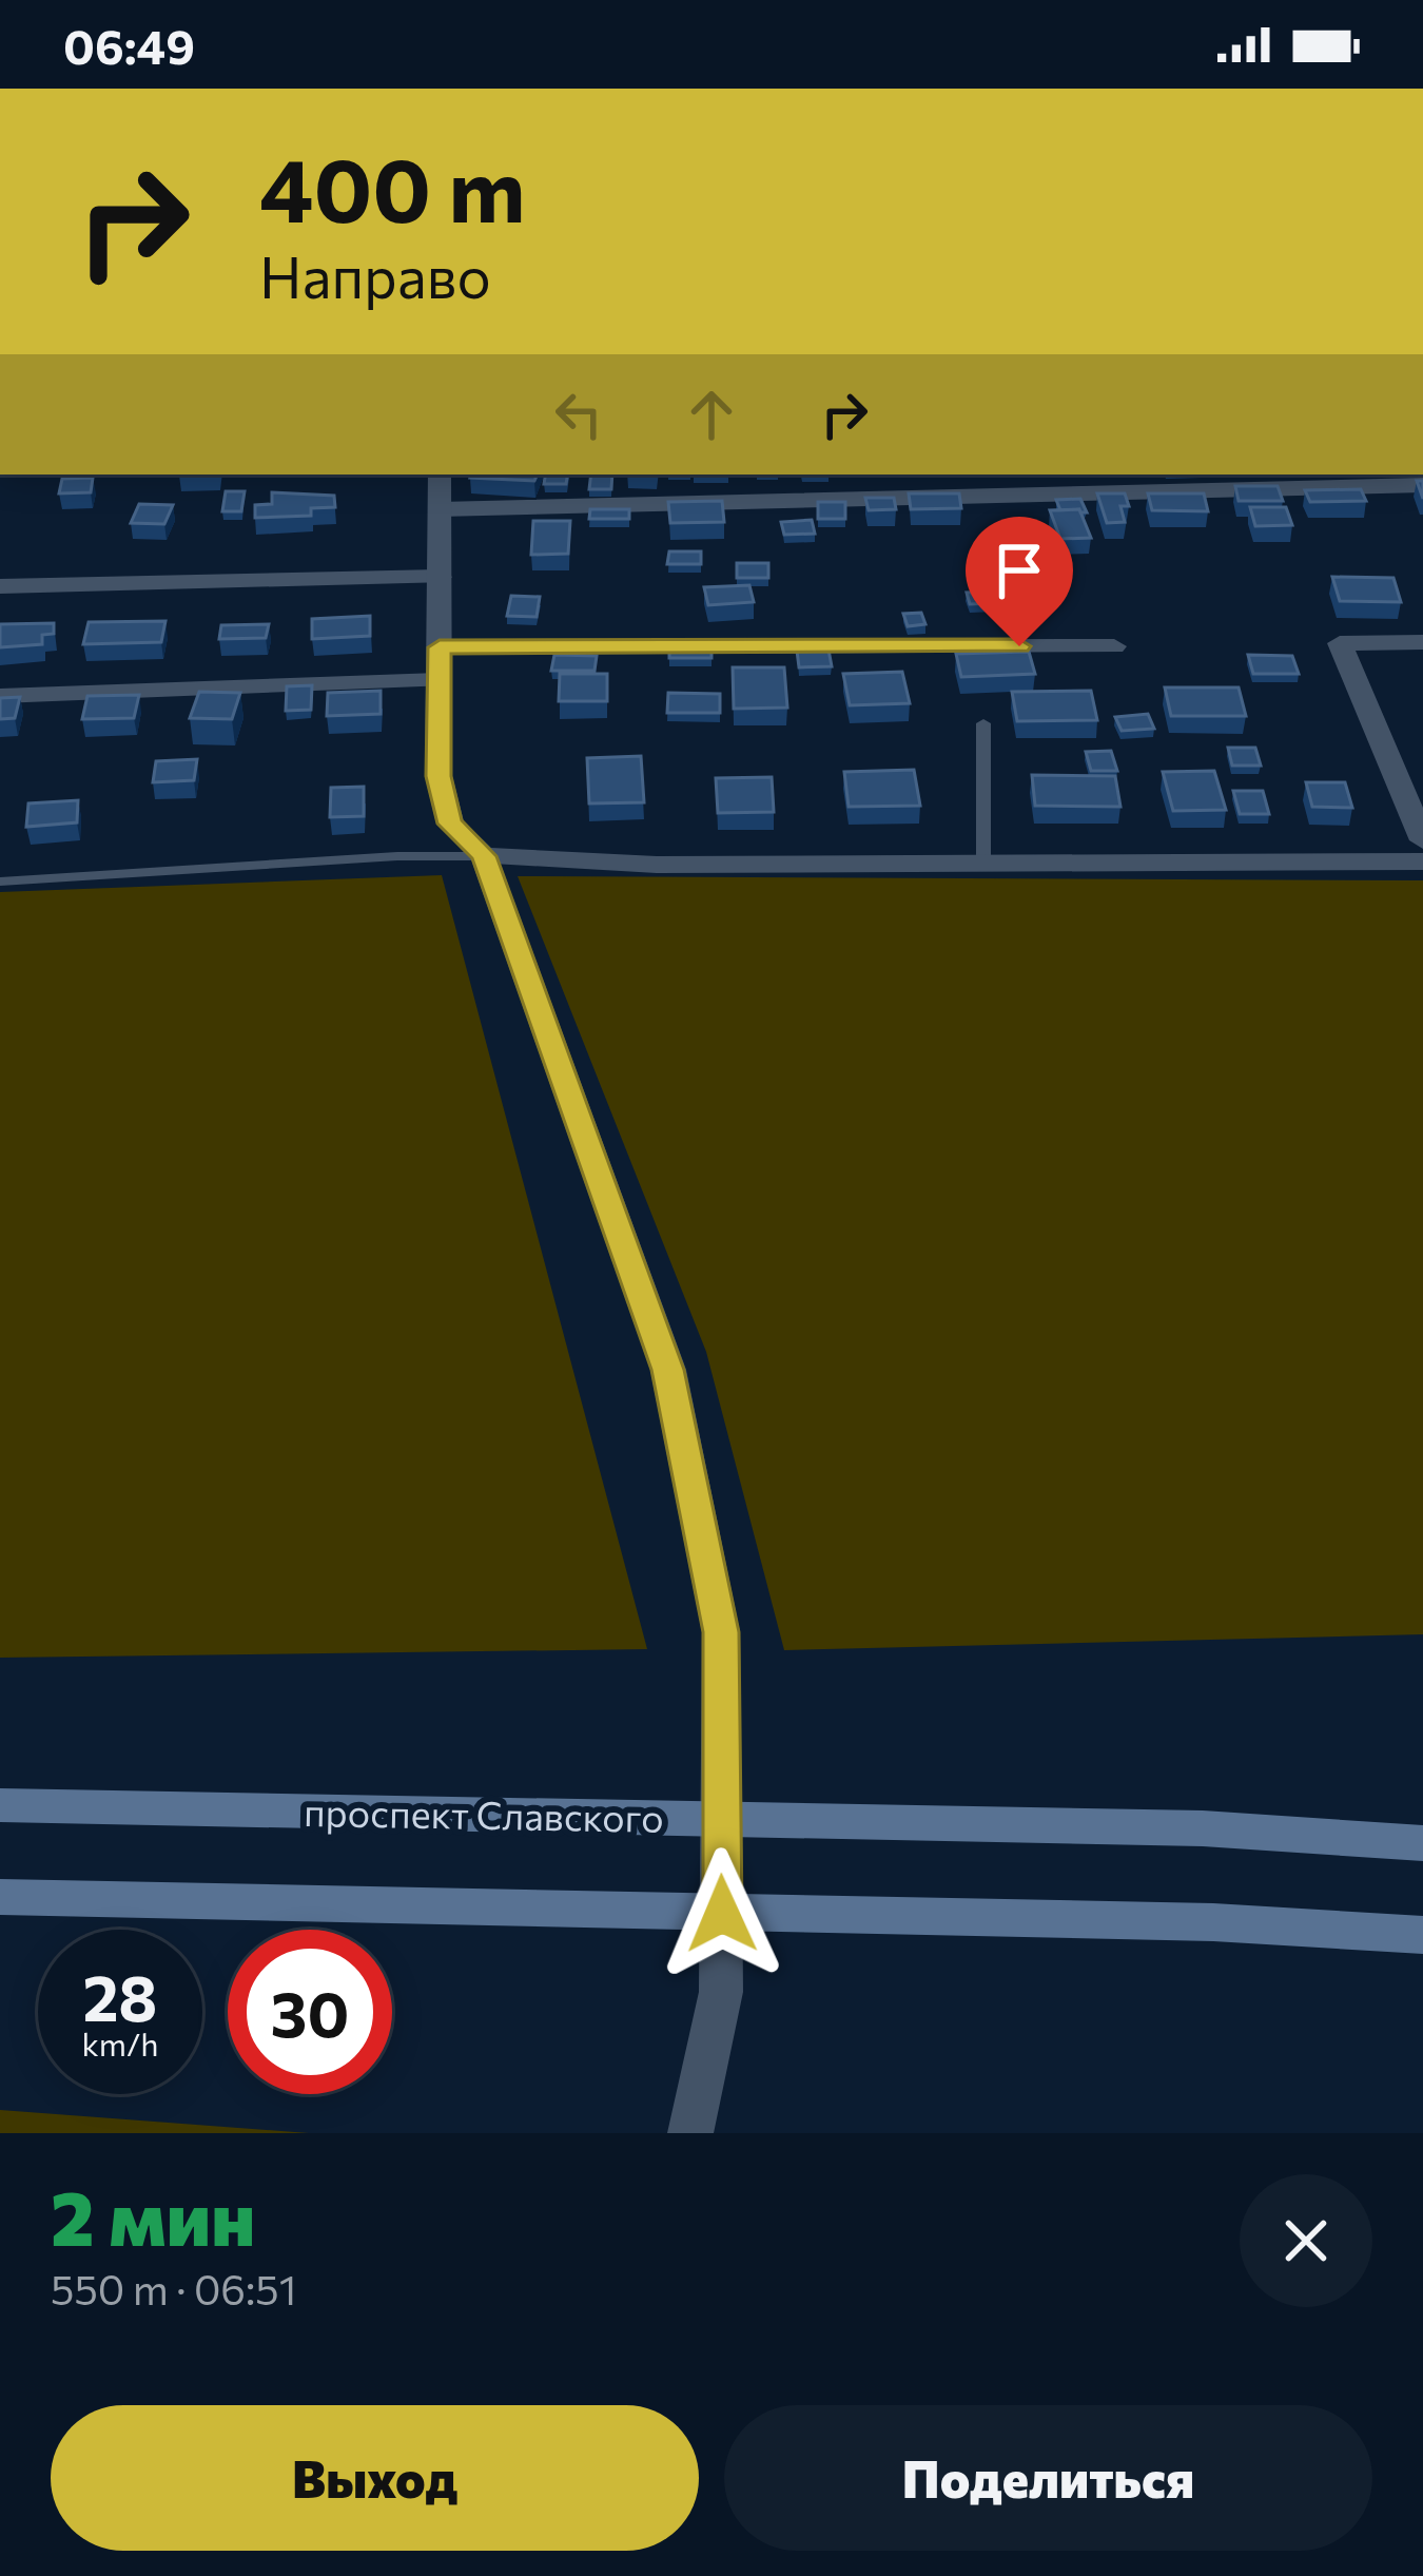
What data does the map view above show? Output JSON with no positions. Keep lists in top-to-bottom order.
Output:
{
  "streets": {
    "main road": ["проспект Славского"]
  },
  "page": {
    "status": "06:49",
    "turn": ["400 m", "Направо"],
    "speed": "28 km/h",
    "limit": "30",
    "heading": ["2 мин", "550 m · 06:51"],
    "buttons": ["Выход", "Поделиться"]
  }
}
